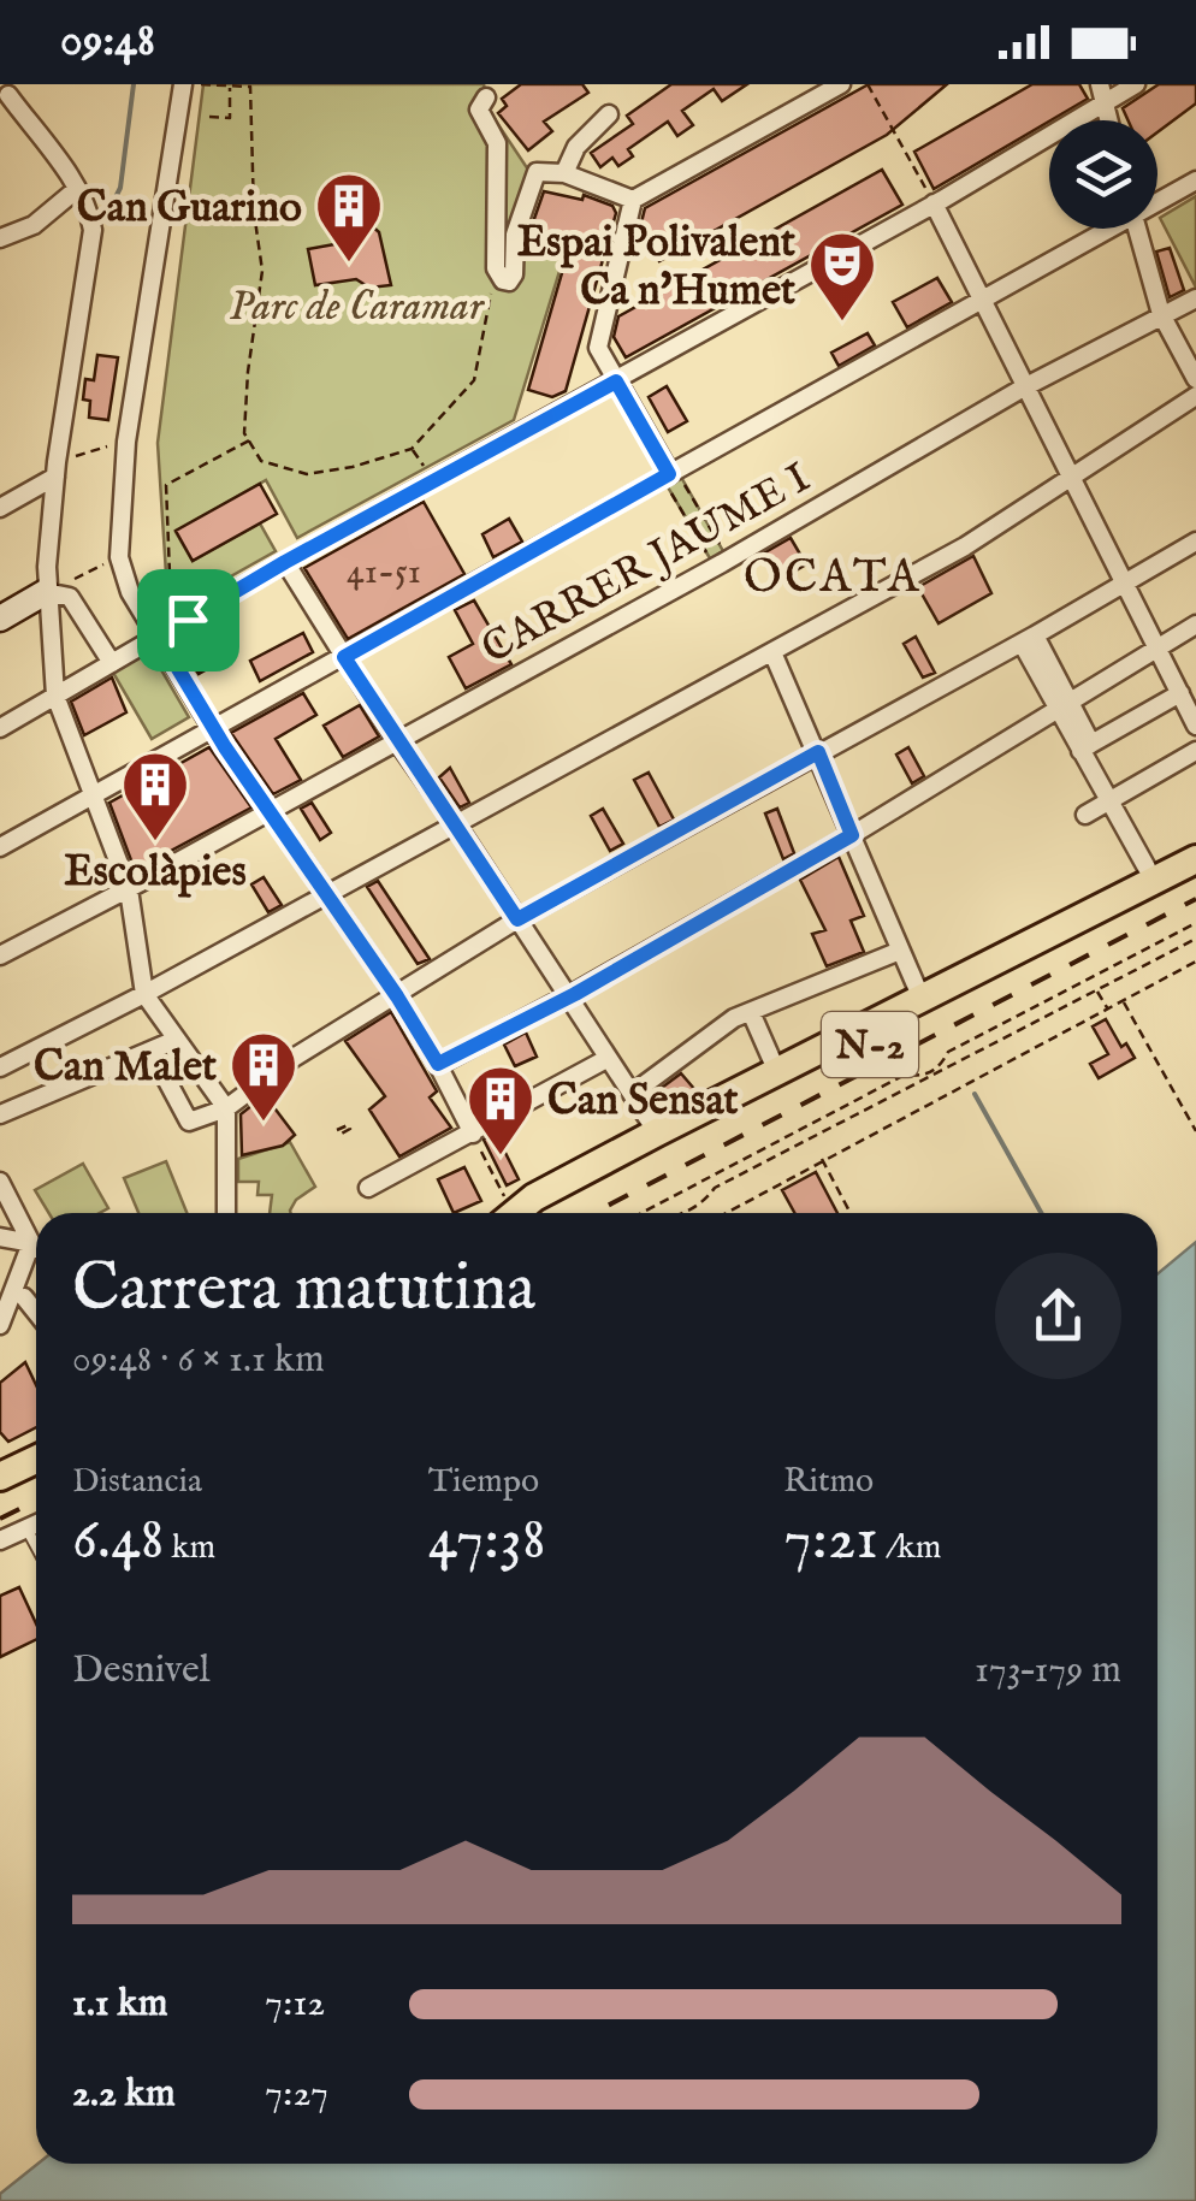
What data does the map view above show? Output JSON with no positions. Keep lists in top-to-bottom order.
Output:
{
  "streets": {
    "main road": ["N-2"],
    "street": ["CARRER JAUME I"]
  },
  "districts": ["OCATA"],
  "parks": ["Parc de Caramar"],
  "places": {
    "building": [
      "Can Guarino",
      "Escolàpies",
      "Can Malet",
      "Can Sensat"
    ],
    "theatre": ["Espai Polivalent Ca n'Humet"]
  },
  "house_numbers": ["41-51"],
  "page": {
    "status": "09:48",
    "heading": ["Carrera matutina", "09:48 · 6 × 1.1 km"],
    "stats": [
      ["Distancia", "6.48 km"],
      ["Tiempo", "47:38"],
      ["Ritmo", "7:21 /km"]
    ],
    "chart": ["Desnivel", "173–179 m"],
    "list": [
      {
        "name": "1.1 km",
        "note": "7:12"
      },
      {
        "name": "2.2 km",
        "note": "7:27"
      }
    ]
  }
}
